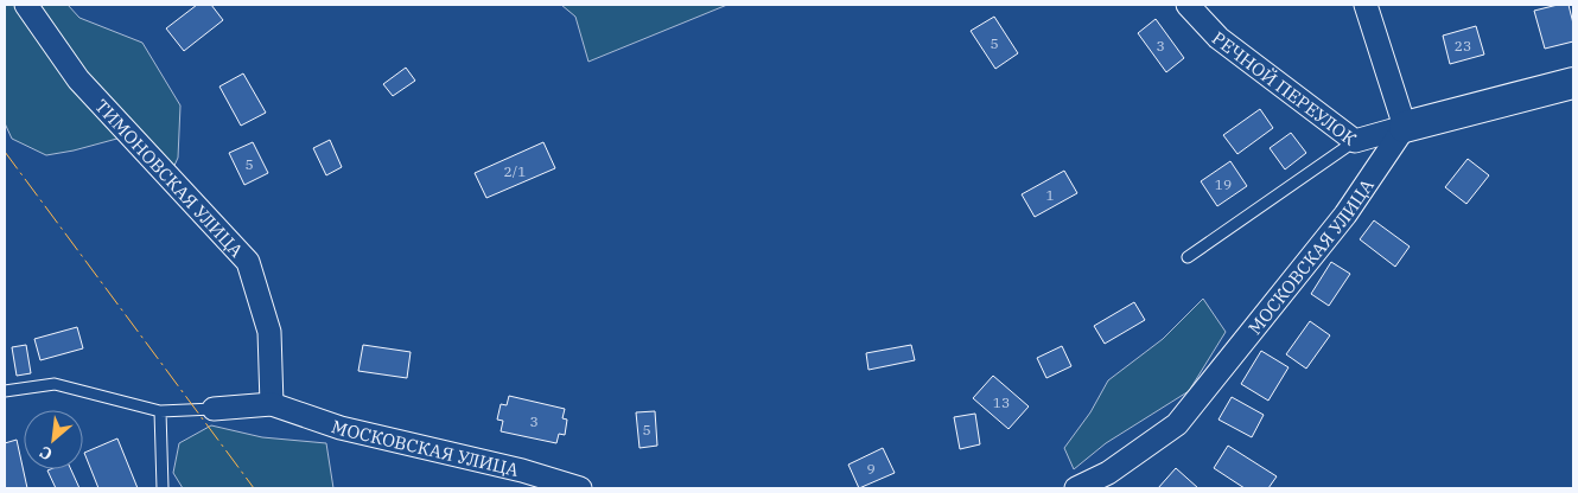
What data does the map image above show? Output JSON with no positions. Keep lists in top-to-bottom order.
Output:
{
  "streets": {
    "street": ["РЕЧНОЙ ПЕРЕУЛОК", "ТИМОНОВСКАЯ УЛИЦА", "МОСКОВСКАЯ УЛИЦА"]
  },
  "crossings": [
    ["РЕЧНОЙ ПЕРЕУЛОК", "МОСКОВСКАЯ УЛИЦА"],
    ["ТИМОНОВСКАЯ УЛИЦА", "МОСКОВСКАЯ УЛИЦА"]
  ],
  "house_numbers": [
    "5",
    "3",
    "23",
    "5",
    "2/1",
    "19",
    "1",
    "13",
    "3",
    "5",
    "9"
  ],
  "north": "bottom left"
}
